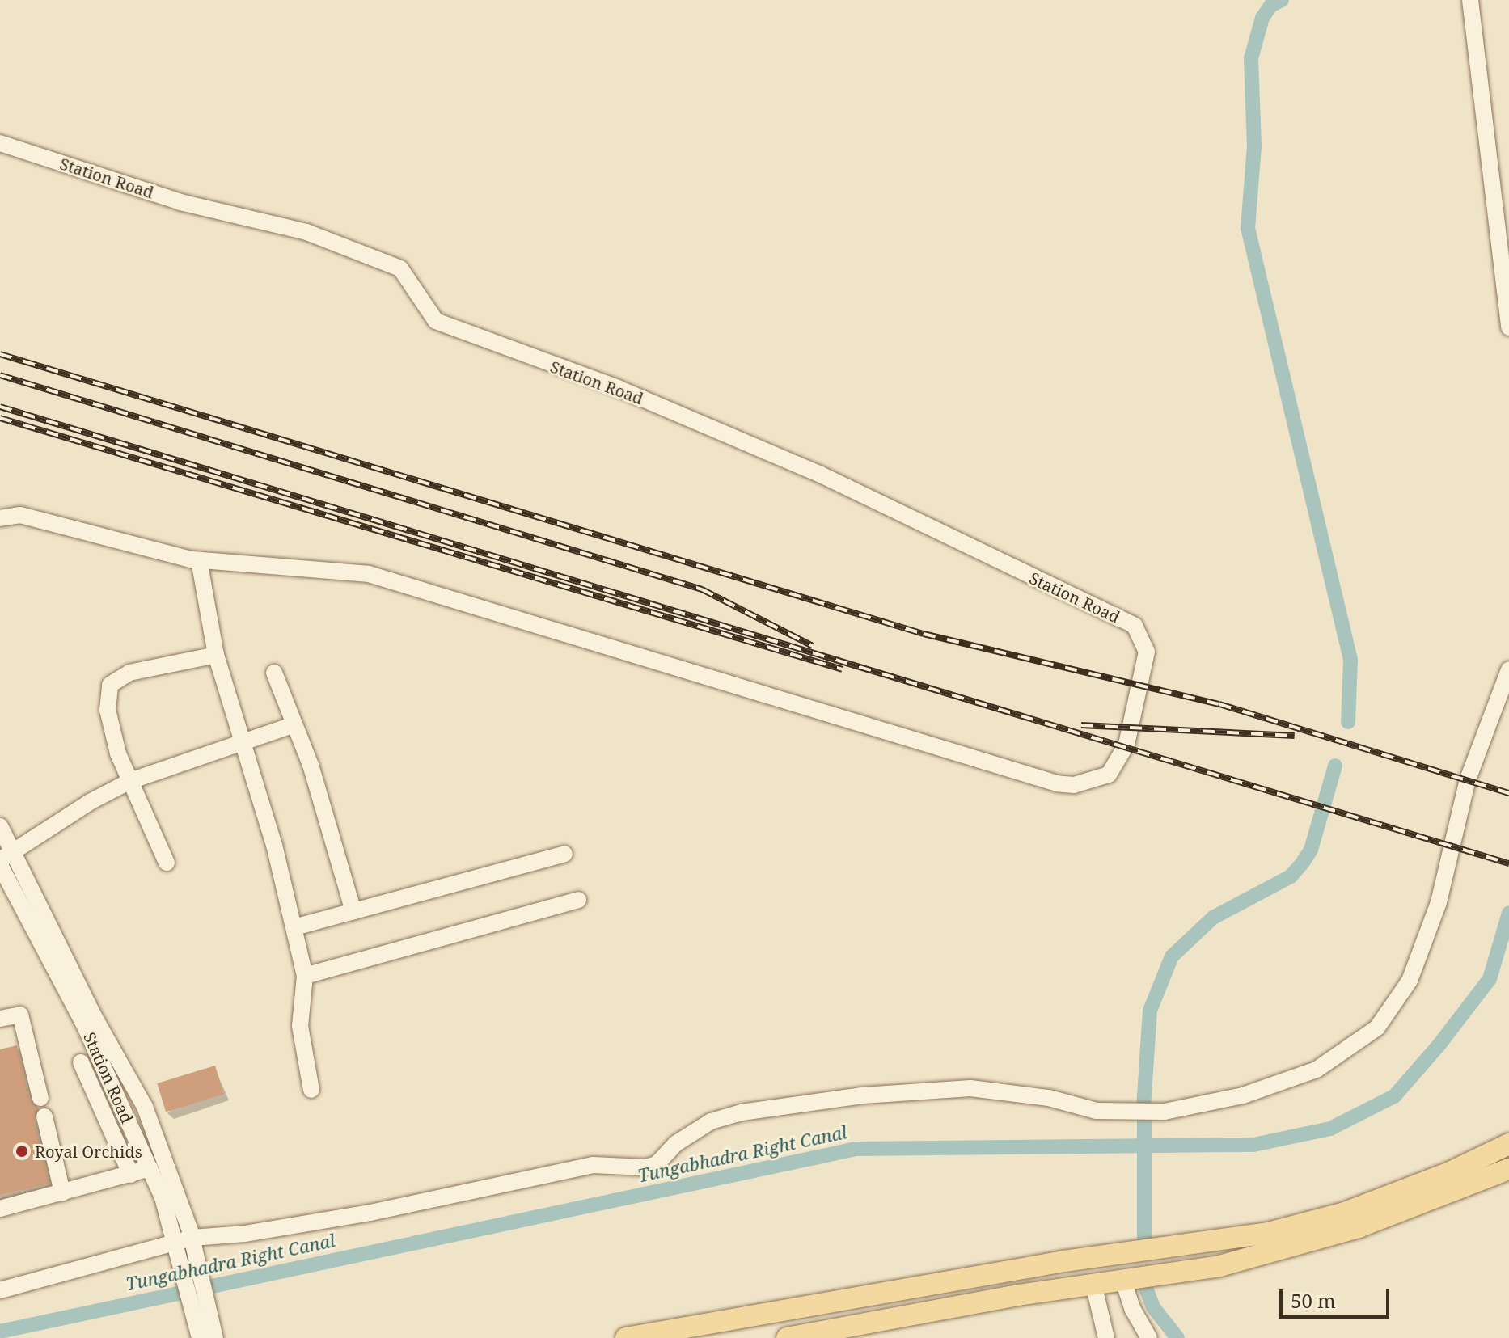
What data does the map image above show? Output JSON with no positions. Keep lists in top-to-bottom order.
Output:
{
  "streets": {
    "street": ["Station Road"]
  },
  "water": ["Tungabhadra Right Canal"],
  "places": ["Royal Orchids"],
  "scale_bar": "50 m"
}
